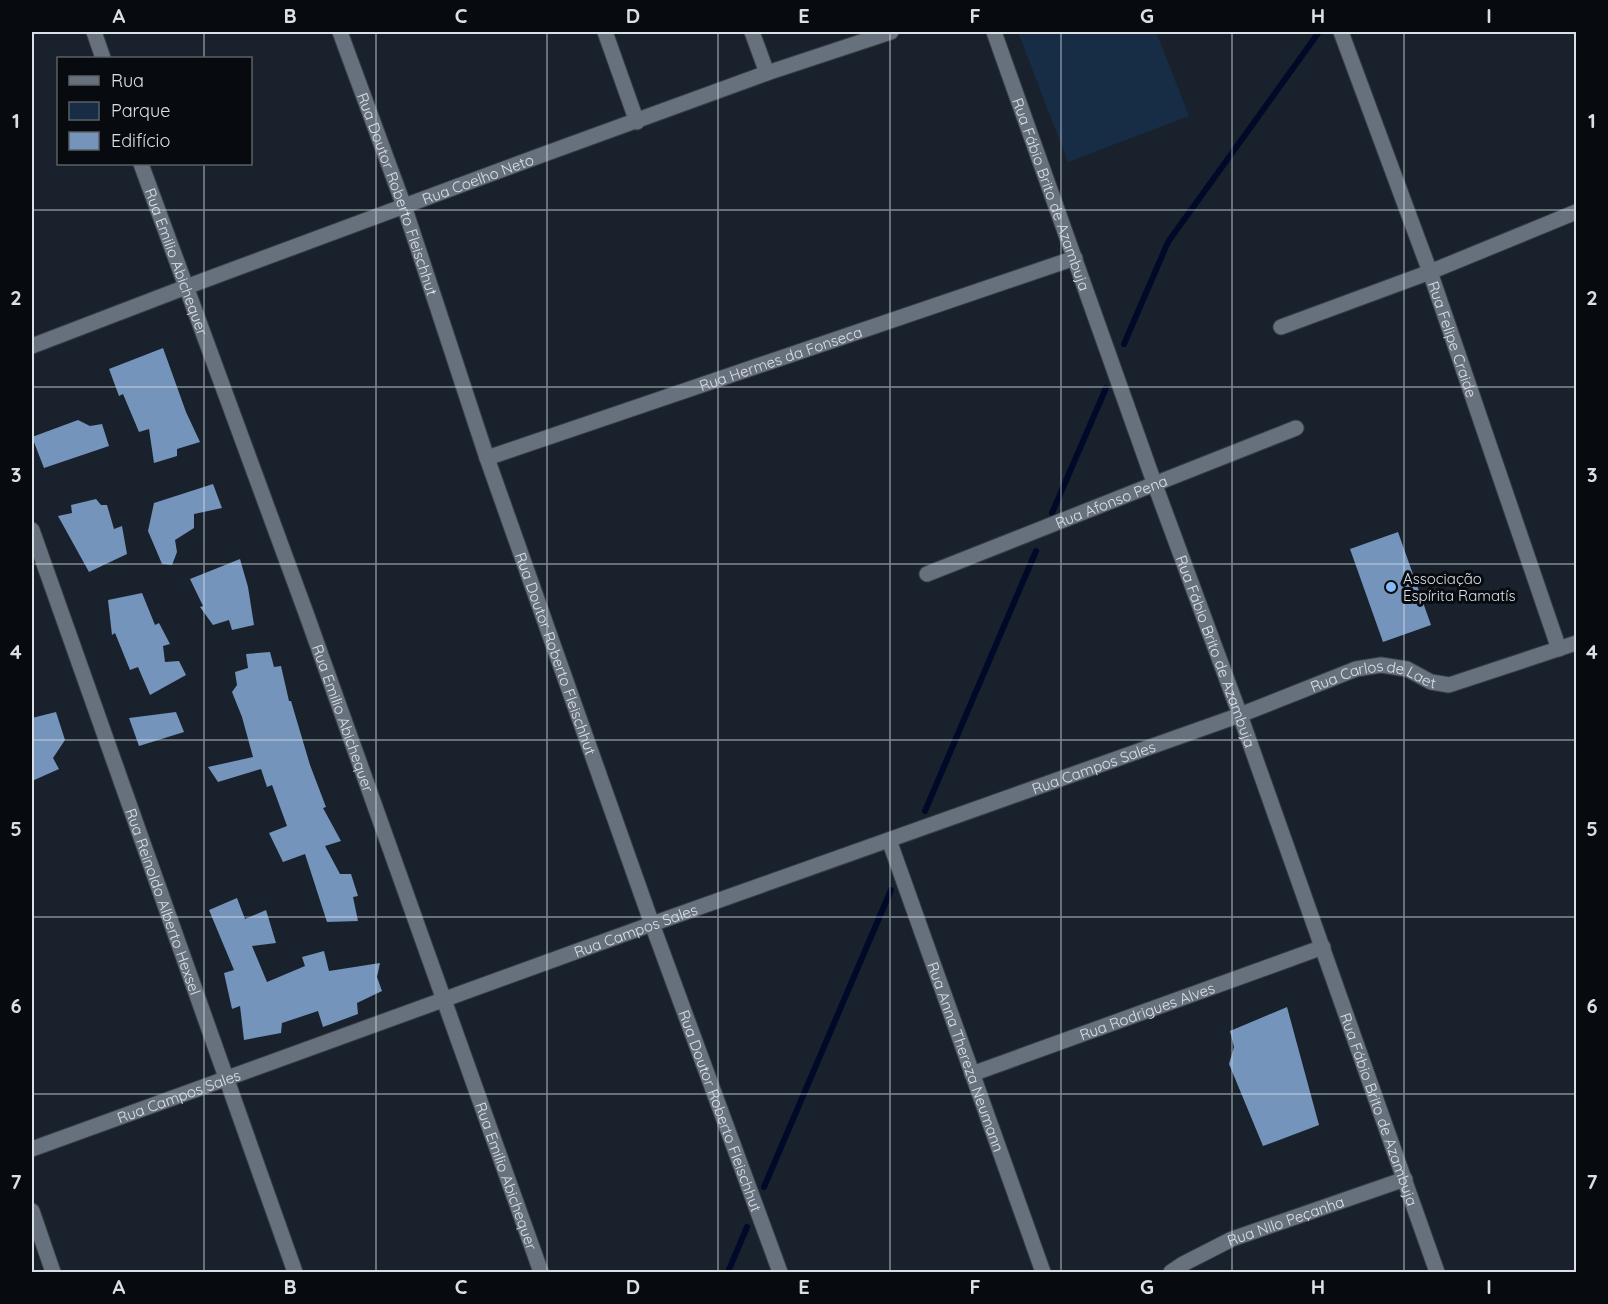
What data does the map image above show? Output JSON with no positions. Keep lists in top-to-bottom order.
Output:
{
  "streets": {
    "street": [
      "Rua Coelho Neto",
      "Rua Doutor Roberto Fleischhut",
      "Rua Fábio Brito de Azambuja",
      "Rua Emilio Abichequer",
      "Rua Felipe Craide",
      "Rua Hermes da Fonseca",
      "Rua Afonso Pena",
      "Rua Carlos de Laet",
      "Rua Campos Sales",
      "Rua Reinoldo Alberto Hexsel",
      "Rua Rodrigues Alves",
      "Rua Anna Thereza Neumann",
      "Rua Nilo Peçanha"
    ]
  },
  "crossings": [
    ["Rua Coelho Neto", "Rua Doutor Roberto Fleischhut"],
    ["Rua Coelho Neto", "Rua Emilio Abichequer"],
    ["Rua Doutor Roberto Fleischhut", "Rua Hermes da Fonseca"],
    ["Rua Doutor Roberto Fleischhut", "Rua Campos Sales"],
    ["Rua Fábio Brito de Azambuja", "Rua Hermes da Fonseca"],
    ["Rua Fábio Brito de Azambuja", "Rua Afonso Pena"],
    ["Rua Fábio Brito de Azambuja", "Rua Carlos de Laet"],
    ["Rua Fábio Brito de Azambuja", "Rua Campos Sales"],
    ["Rua Fábio Brito de Azambuja", "Rua Rodrigues Alves"],
    ["Rua Fábio Brito de Azambuja", "Rua Nilo Peçanha"],
    ["Rua Emilio Abichequer", "Rua Campos Sales"],
    ["Rua Felipe Craide", "Rua Carlos de Laet"],
    ["Rua Carlos de Laet", "Rua Campos Sales"],
    ["Rua Campos Sales", "Rua Reinoldo Alberto Hexsel"],
    ["Rua Campos Sales", "Rua Anna Thereza Neumann"],
    ["Rua Rodrigues Alves", "Rua Anna Thereza Neumann"]
  ],
  "places": ["Associação Espírita Ramatís"],
  "legend": ["Rua", "Parque", "Edifício"],
  "grid": {
    "columns": [
      "A",
      "B",
      "C",
      "D",
      "E",
      "F",
      "G",
      "H",
      "I"
    ],
    "rows": [
      "1",
      "2",
      "3",
      "4",
      "5",
      "6",
      "7"
    ]
  }
}
